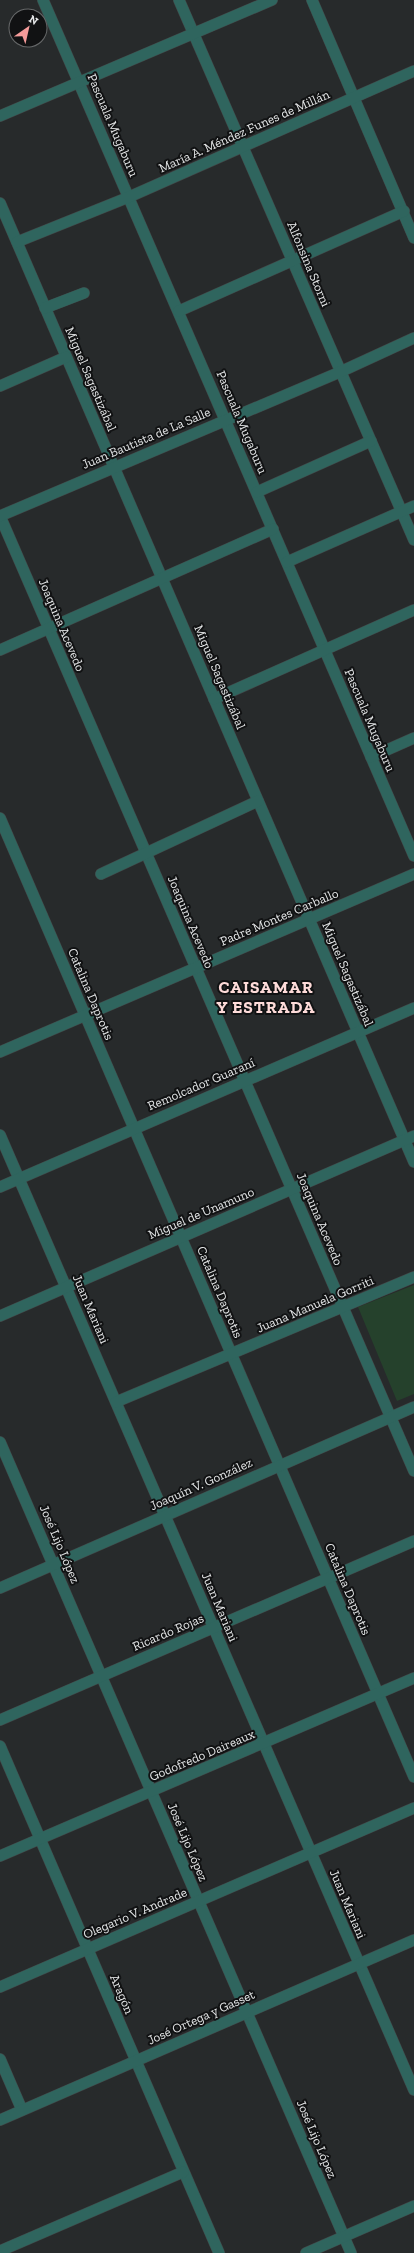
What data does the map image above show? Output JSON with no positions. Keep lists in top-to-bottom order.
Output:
{
  "streets": {
    "street": [
      "Pascuala Mugaburu",
      "María A. Méndez Funes de Millán",
      "Alfonsina Storni",
      "Miguel Sagastizábal",
      "Juan Bautista de La Salle",
      "Joaquina Acevedo",
      "Padre Montes Carballo",
      "Catalina Daprotis",
      "Remolcador Guaraní",
      "Miguel de Unamuno",
      "Juana Manuela Gorriti",
      "Juan Mariani",
      "Joaquín V. González",
      "José Lijo López",
      "Ricardo Rojas",
      "Godofredo Daireaux",
      "Olegario V. Andrade",
      "Aragón",
      "José Ortega y Gasset"
    ]
  },
  "crossings": [
    ["Pascuala Mugaburu", "María A. Méndez Funes de Millán"],
    ["Pascuala Mugaburu", "Juan Bautista de La Salle"],
    ["María A. Méndez Funes de Millán", "Alfonsina Storni"],
    ["María A. Méndez Funes de Millán", "Miguel Sagastizábal"],
    ["Alfonsina Storni", "Juan Bautista de La Salle"],
    ["Miguel Sagastizábal", "Juan Bautista de La Salle"],
    ["Miguel Sagastizábal", "Padre Montes Carballo"],
    ["Miguel Sagastizábal", "Remolcador Guaraní"],
    ["Miguel Sagastizábal", "Miguel de Unamuno"],
    ["Juan Bautista de La Salle", "Joaquina Acevedo"],
    ["Joaquina Acevedo", "Padre Montes Carballo"],
    ["Joaquina Acevedo", "Remolcador Guaraní"],
    ["Joaquina Acevedo", "Miguel de Unamuno"],
    ["Joaquina Acevedo", "Juana Manuela Gorriti"],
    ["Joaquina Acevedo", "Joaquín V. González"],
    ["Padre Montes Carballo", "Catalina Daprotis"],
    ["Catalina Daprotis", "Remolcador Guaraní"],
    ["Catalina Daprotis", "Miguel de Unamuno"],
    ["Catalina Daprotis", "Juana Manuela Gorriti"],
    ["Catalina Daprotis", "Joaquín V. González"],
    ["Catalina Daprotis", "Ricardo Rojas"],
    ["Catalina Daprotis", "Godofredo Daireaux"],
    ["Remolcador Guaraní", "Juan Mariani"],
    ["Miguel de Unamuno", "Juan Mariani"],
    ["Juana Manuela Gorriti", "Juan Mariani"],
    ["Juan Mariani", "Joaquín V. González"],
    ["Juan Mariani", "Ricardo Rojas"],
    ["Juan Mariani", "Godofredo Daireaux"],
    ["Juan Mariani", "Olegario V. Andrade"],
    ["Juan Mariani", "José Ortega y Gasset"],
    ["Joaquín V. González", "José Lijo López"],
    ["José Lijo López", "Ricardo Rojas"],
    ["José Lijo López", "Godofredo Daireaux"],
    ["José Lijo López", "Olegario V. Andrade"],
    ["José Lijo López", "José Ortega y Gasset"],
    ["Godofredo Daireaux", "Aragón"],
    ["Olegario V. Andrade", "Aragón"],
    ["Aragón", "José Ortega y Gasset"]
  ],
  "districts": ["CAISAMAR Y ESTRADA"],
  "north": "top right"
}
